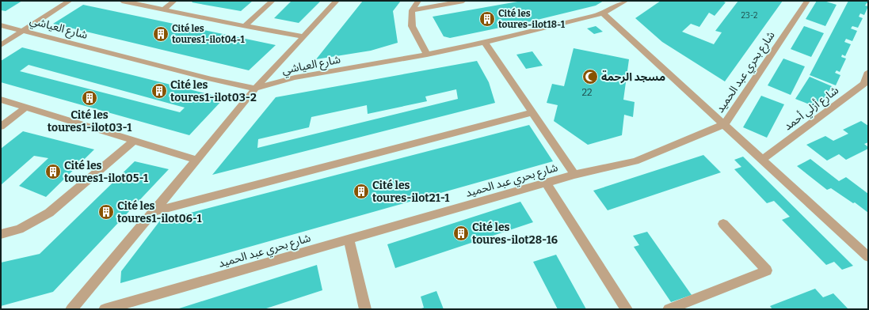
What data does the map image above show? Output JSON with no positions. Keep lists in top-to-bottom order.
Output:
{
  "streets": {
    "street": ["شارع العياشي", "شارع بحري عبد الحميد", "شارع أزلي أحمد"]
  },
  "places": {
    "building": [
      "Cité les toures-ilot18-1",
      "Cité les toures1-ilot04-1",
      "Cité les toures1-ilot03-2",
      "Cité les toures1-ilot03-1",
      "Cité les toures1-ilot05-1",
      "Cité les toures-ilot21-1",
      "Cité les toures1-ilot06-1",
      "Cité les toures-ilot28-16"
    ],
    "mosque": ["مسجد الرحمة"]
  },
  "house_numbers": ["23-2", "22"]
}
